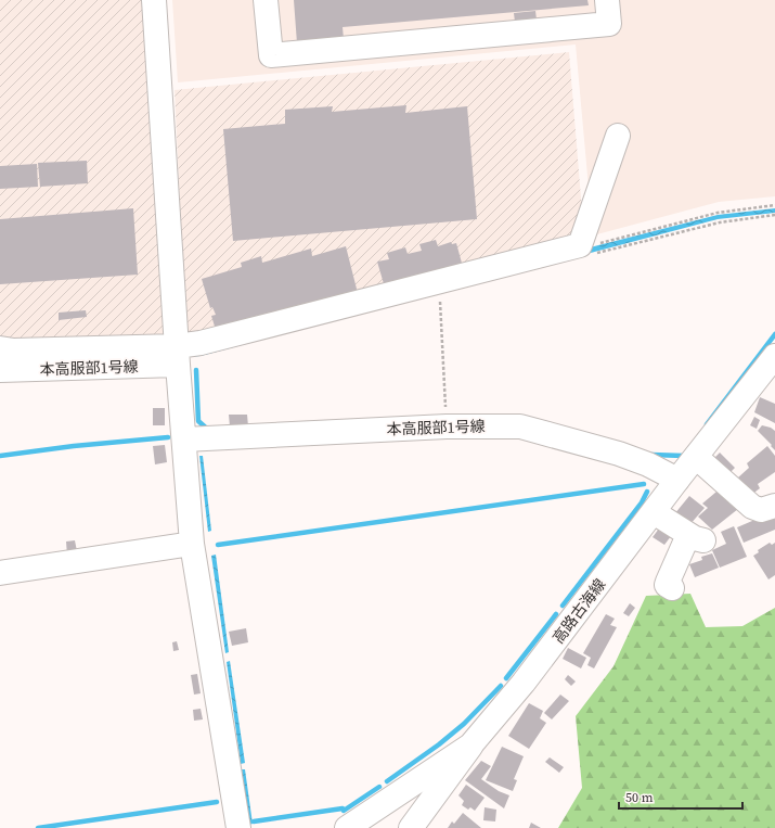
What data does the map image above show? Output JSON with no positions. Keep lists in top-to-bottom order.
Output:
{
  "streets": {
    "street": ["本高服部1号線", "高路古海線"]
  },
  "crossings": [
    ["本高服部1号線", "高路古海線"]
  ],
  "scale_bar": "50 m"
}
